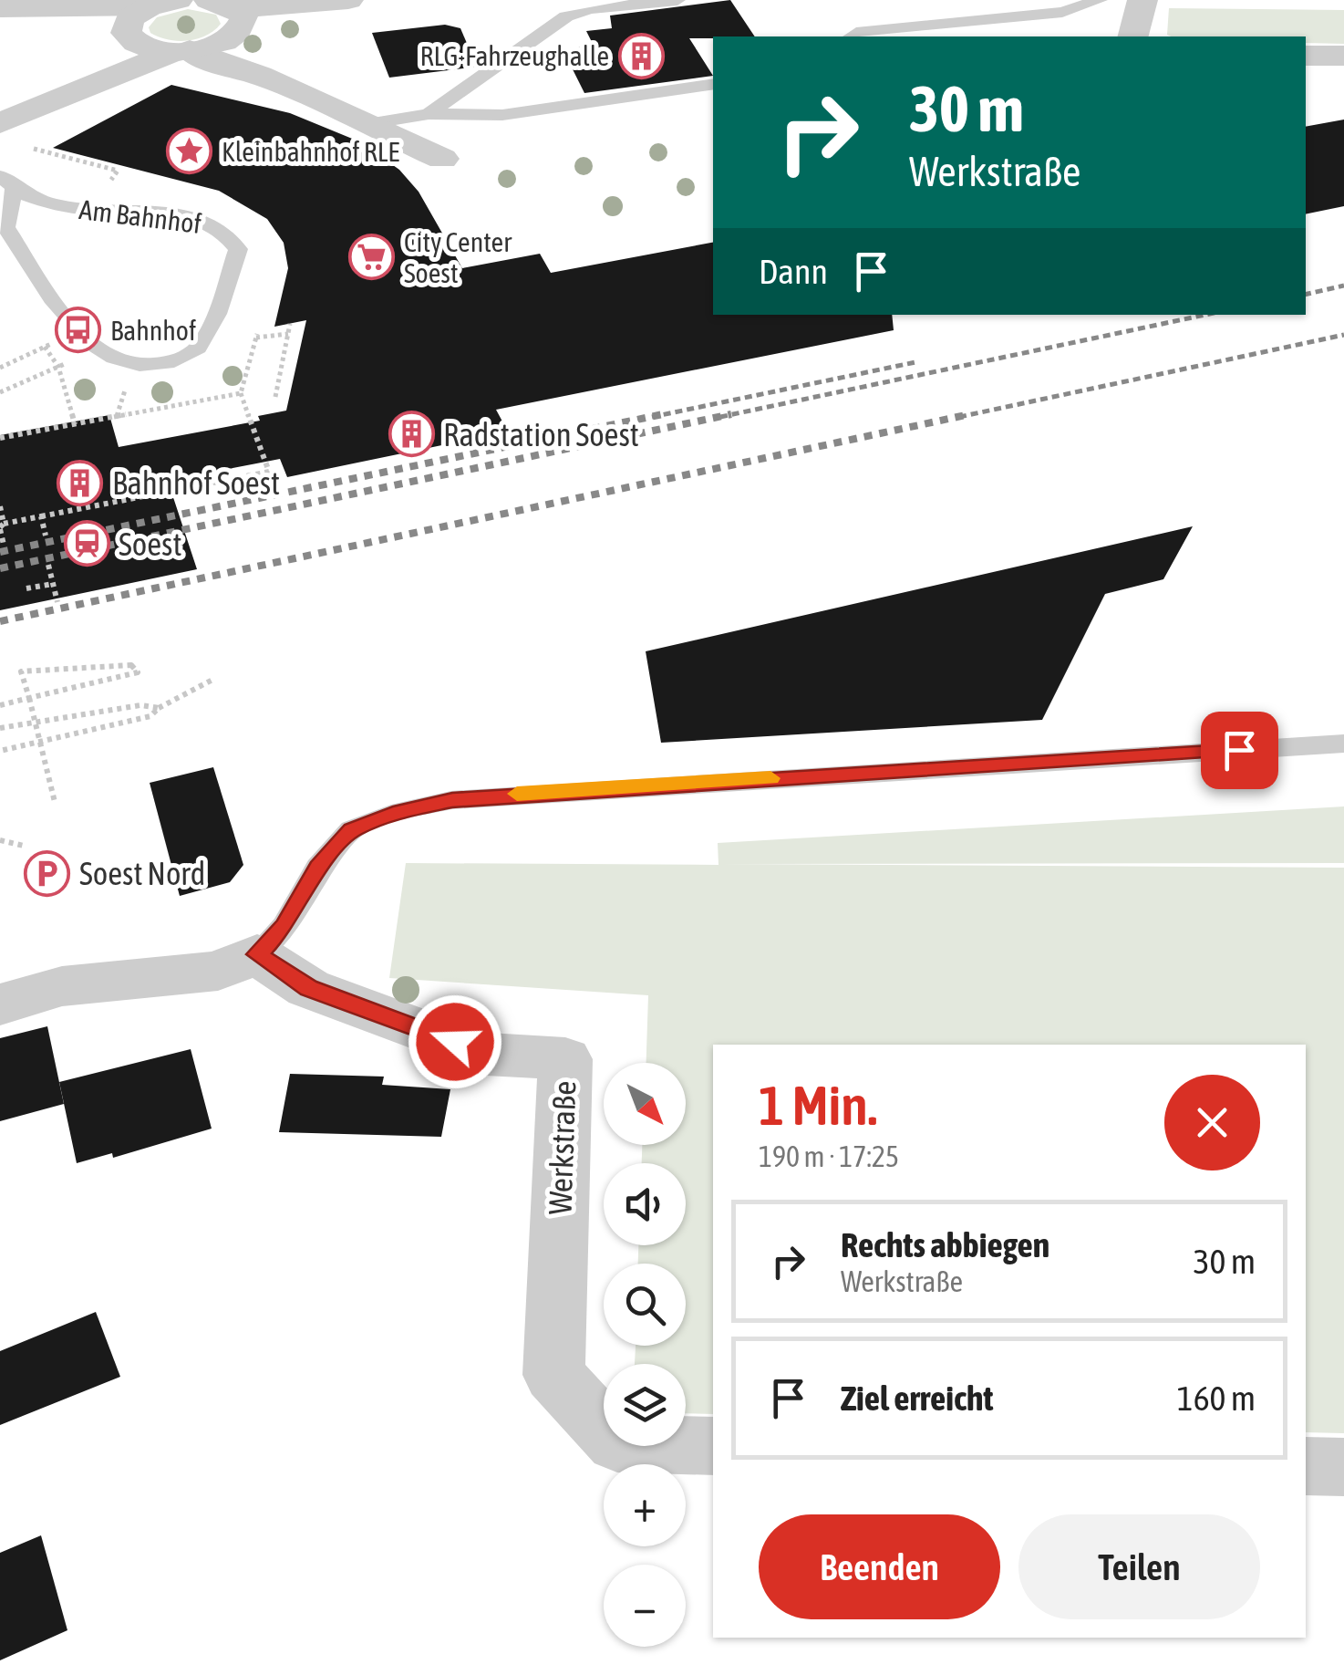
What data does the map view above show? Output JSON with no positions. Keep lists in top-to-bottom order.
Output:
{
  "streets": {
    "street": ["Werkstraße"],
    "lane": ["Am Bahnhof"]
  },
  "places": {
    "building": ["RLG-Fahrzeughalle", "Radstation Soest", "Bahnhof Soest"],
    "place": ["Kleinbahnhof RLE"],
    "supermarket": ["City Center Soest"],
    "bus stop": ["Bahnhof"],
    "station": ["Soest"],
    "parking": ["Soest Nord"]
  },
  "north": "bottom right",
  "page": {
    "turn": ["30 m", "Werkstraße"],
    "then": "Dann",
    "heading": ["1 Min.", "190 m · 17:25"],
    "map_buttons": ["+", "−"],
    "list": [
      {
        "name": "Rechts abbiegen",
        "note": "Werkstraße",
        "value": "30 m"
      },
      {
        "name": "Ziel erreicht",
        "value": "160 m"
      }
    ],
    "buttons": ["Beenden", "Teilen"]
  }
}
